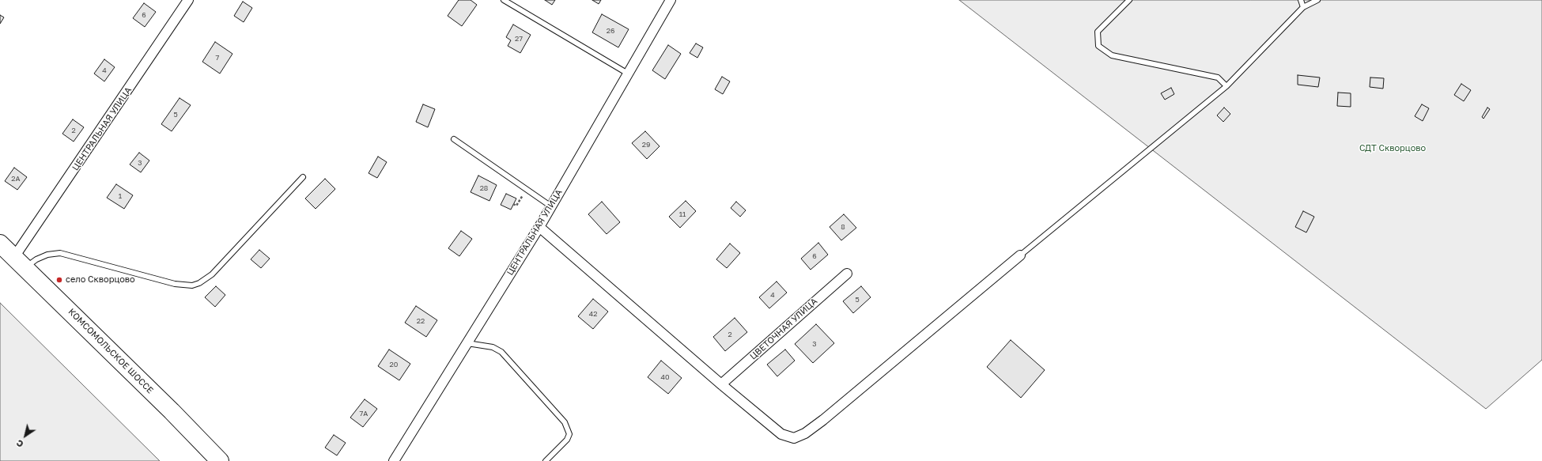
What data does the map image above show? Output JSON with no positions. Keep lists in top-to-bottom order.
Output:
{
  "streets": {
    "highway": ["КОМСОМОЛЬСКОЕ ШОССЕ"],
    "street": ["ЦЕНТРАЛЬНАЯ УЛИЦА", "ЦВЕТОЧНАЯ УЛИЦА"]
  },
  "crossings": [
    ["ЦЕНТРАЛЬНАЯ УЛИЦА", "КОМСОМОЛЬСКОЕ ШОССЕ"]
  ],
  "parks": ["СДТ Скворцово"],
  "places": ["село Скворцово"],
  "house_numbers": [
    "6",
    "26",
    "27",
    "7",
    "4",
    "5",
    "2",
    "29",
    "3",
    "2А",
    "28",
    "1",
    "11",
    "8",
    "6",
    "4",
    "5",
    "42",
    "22",
    "2",
    "3",
    "20",
    "40",
    "7А"
  ],
  "north": "bottom left"
}
